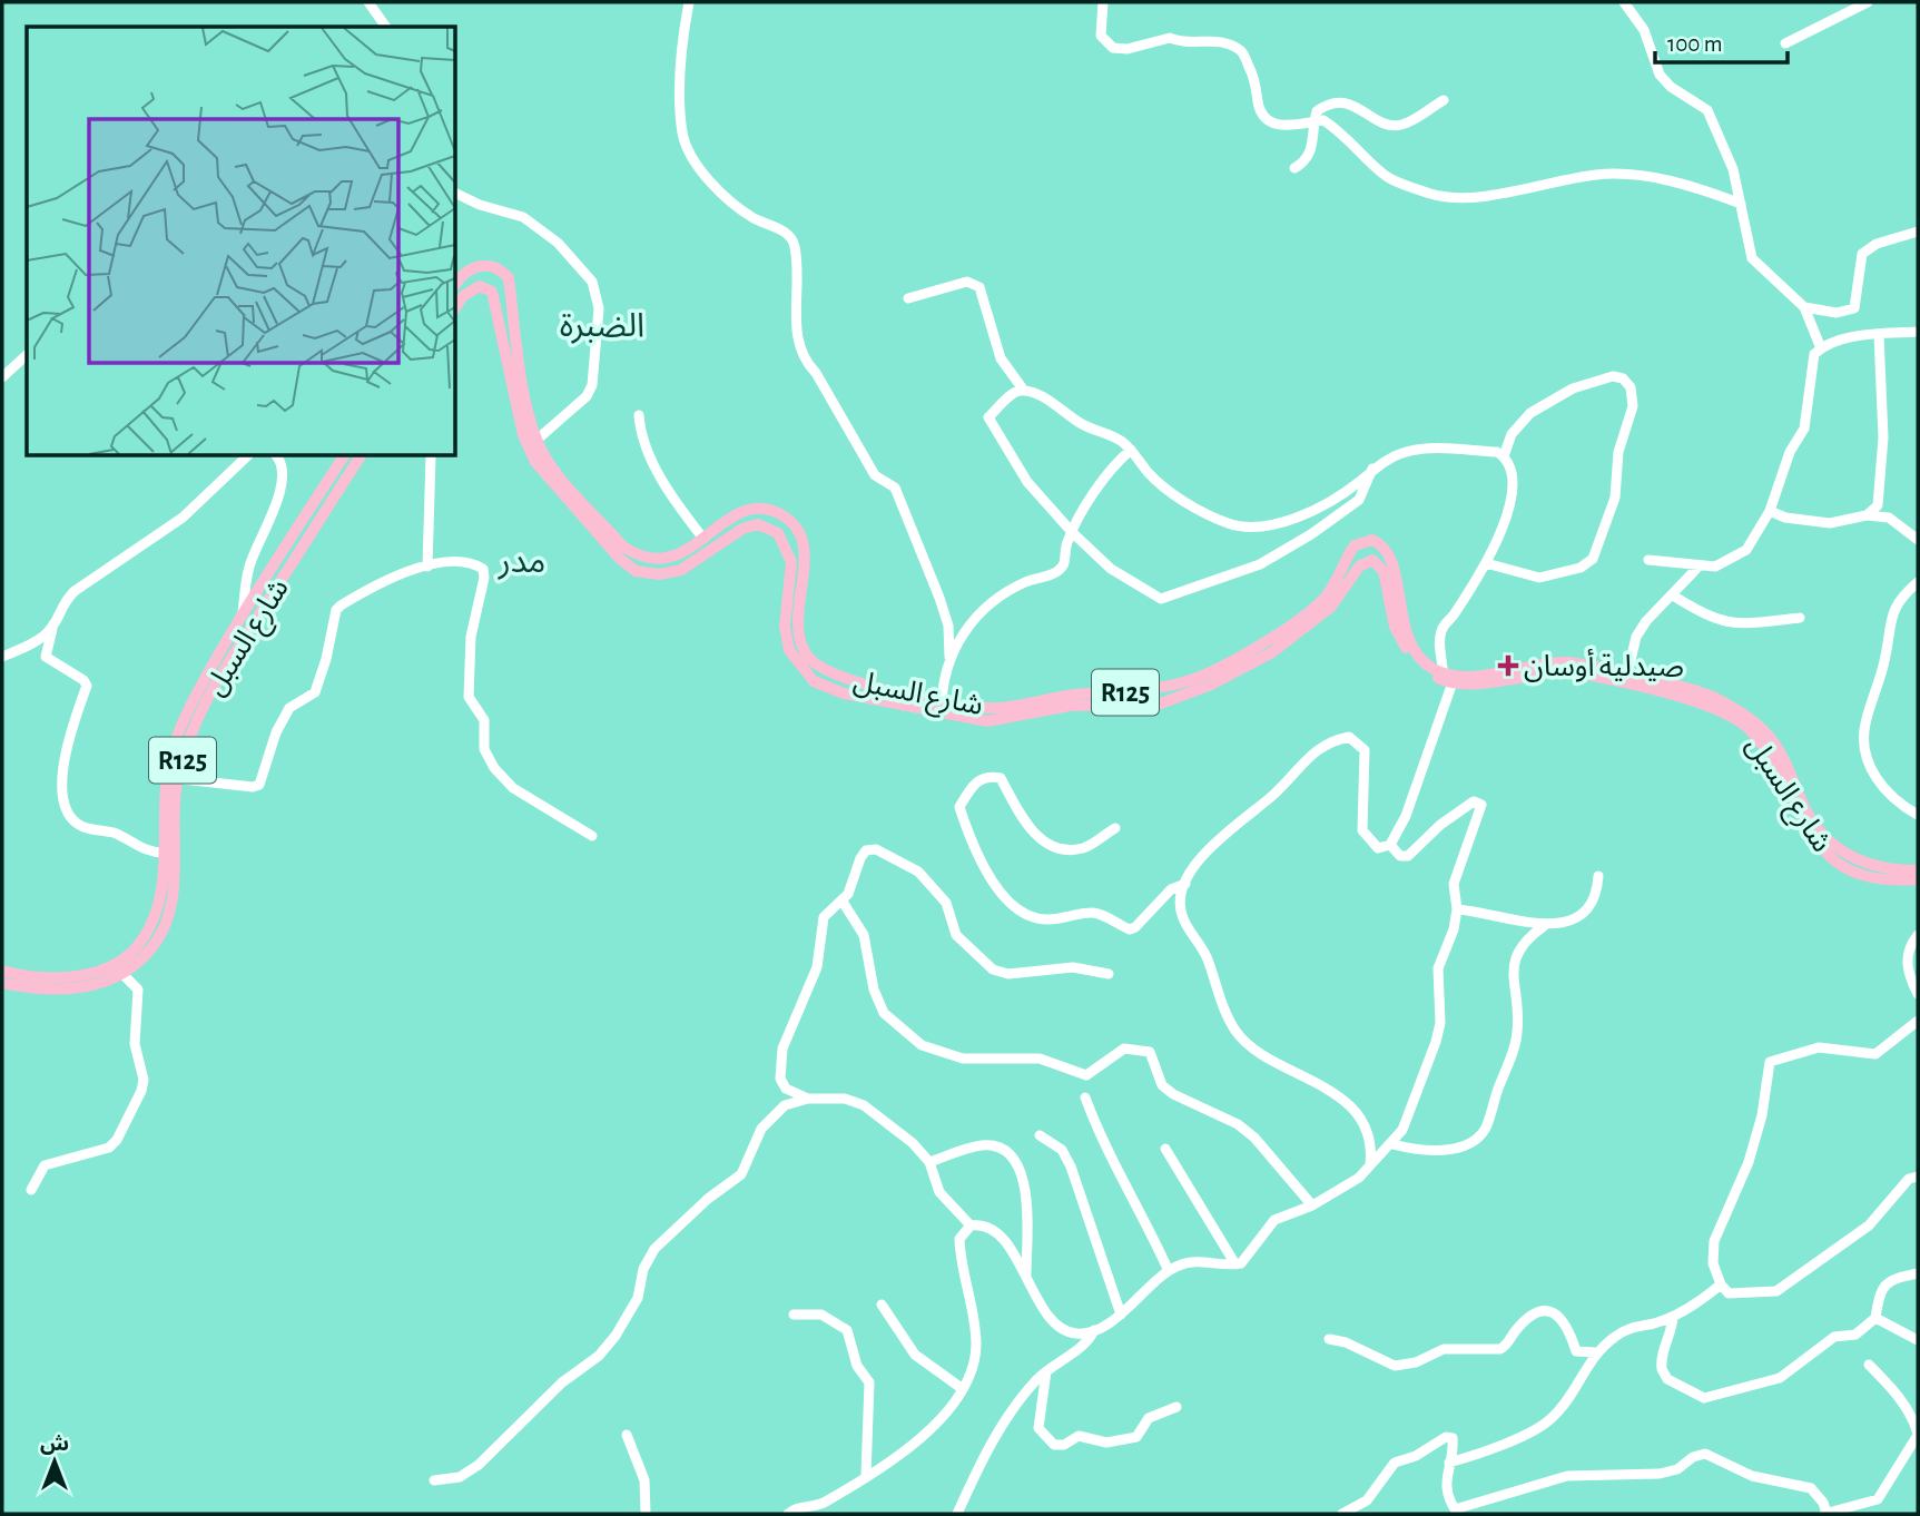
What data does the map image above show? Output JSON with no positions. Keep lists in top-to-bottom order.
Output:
{
  "streets": {
    "main road": ["شارع السبل", "R125"]
  },
  "districts": ["الضبرة", "مدر"],
  "places": {
    "health": ["صيدلية أوسان"]
  },
  "scale_bar": "100 m",
  "north": "top"
}
